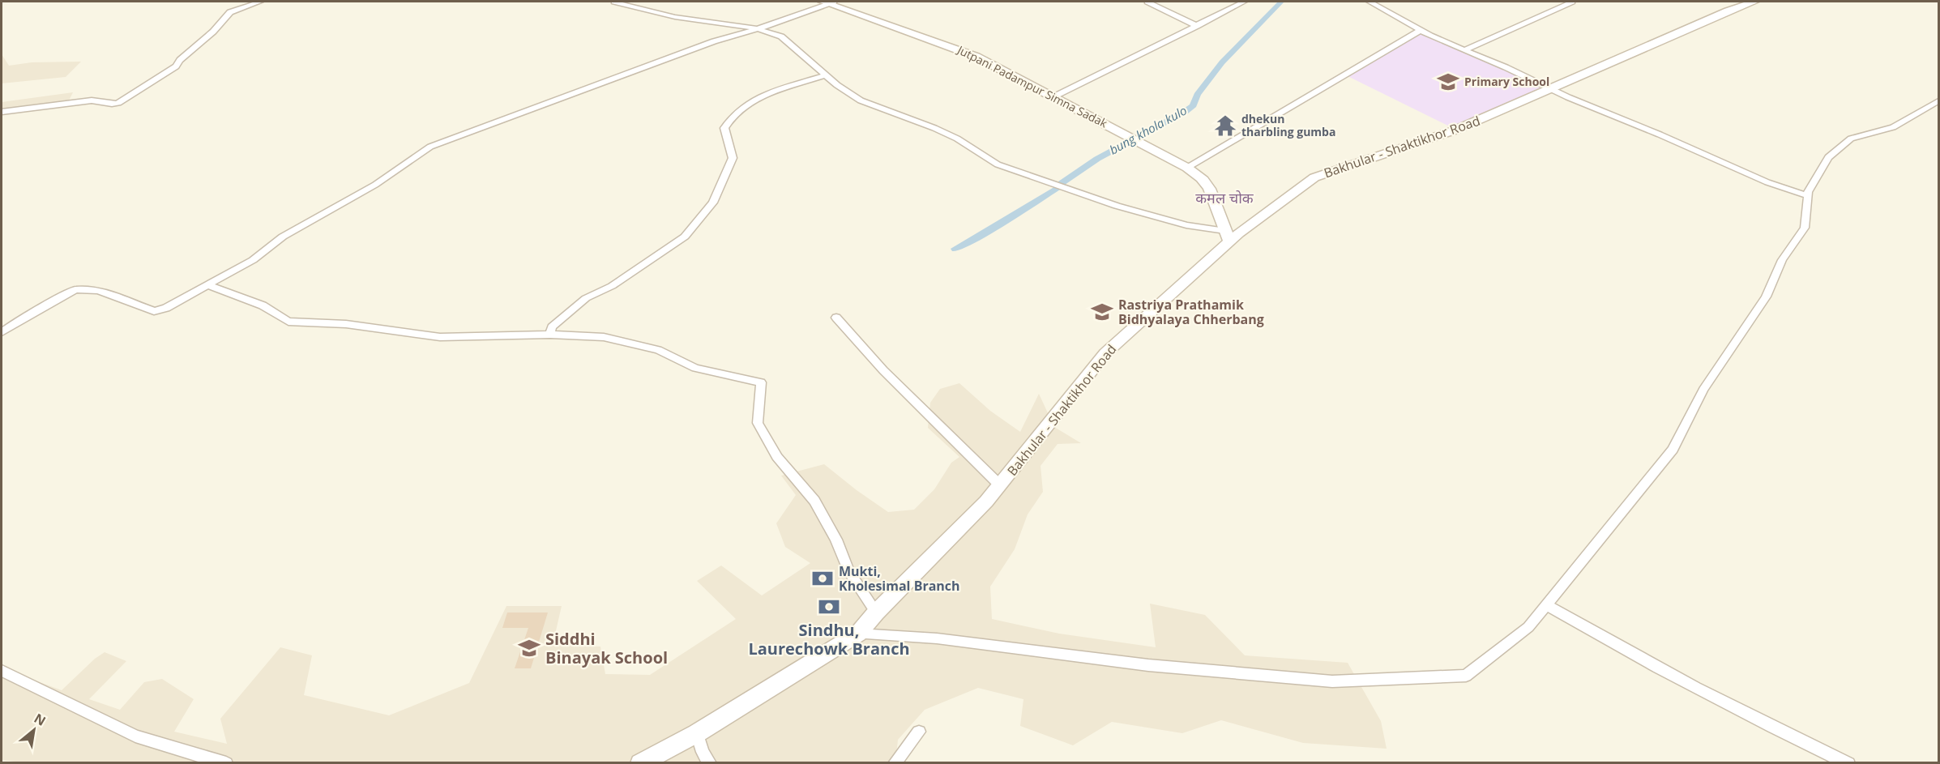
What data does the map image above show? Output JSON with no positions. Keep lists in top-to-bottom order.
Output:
{
  "streets": {
    "street": ["Jutpani Padampur Simna Sadak", "Bakhular - Shaktikhor Road"]
  },
  "crossings": [
    ["Jutpani Padampur Simna Sadak", "Bakhular - Shaktikhor Road"]
  ],
  "districts": ["कमल चोक"],
  "water": ["bung khola kulo"],
  "places": {
    "school or university": ["Primary School", "Rastriya Prathamik Bidhyalaya Chherbang", "Siddhi Binayak School"],
    "temple": ["dhekun tharbling gumba"],
    "bank": ["Mukti, Kholesimal Branch", "Sindhu, Laurechowk Branch"]
  },
  "north": "top right"
}
